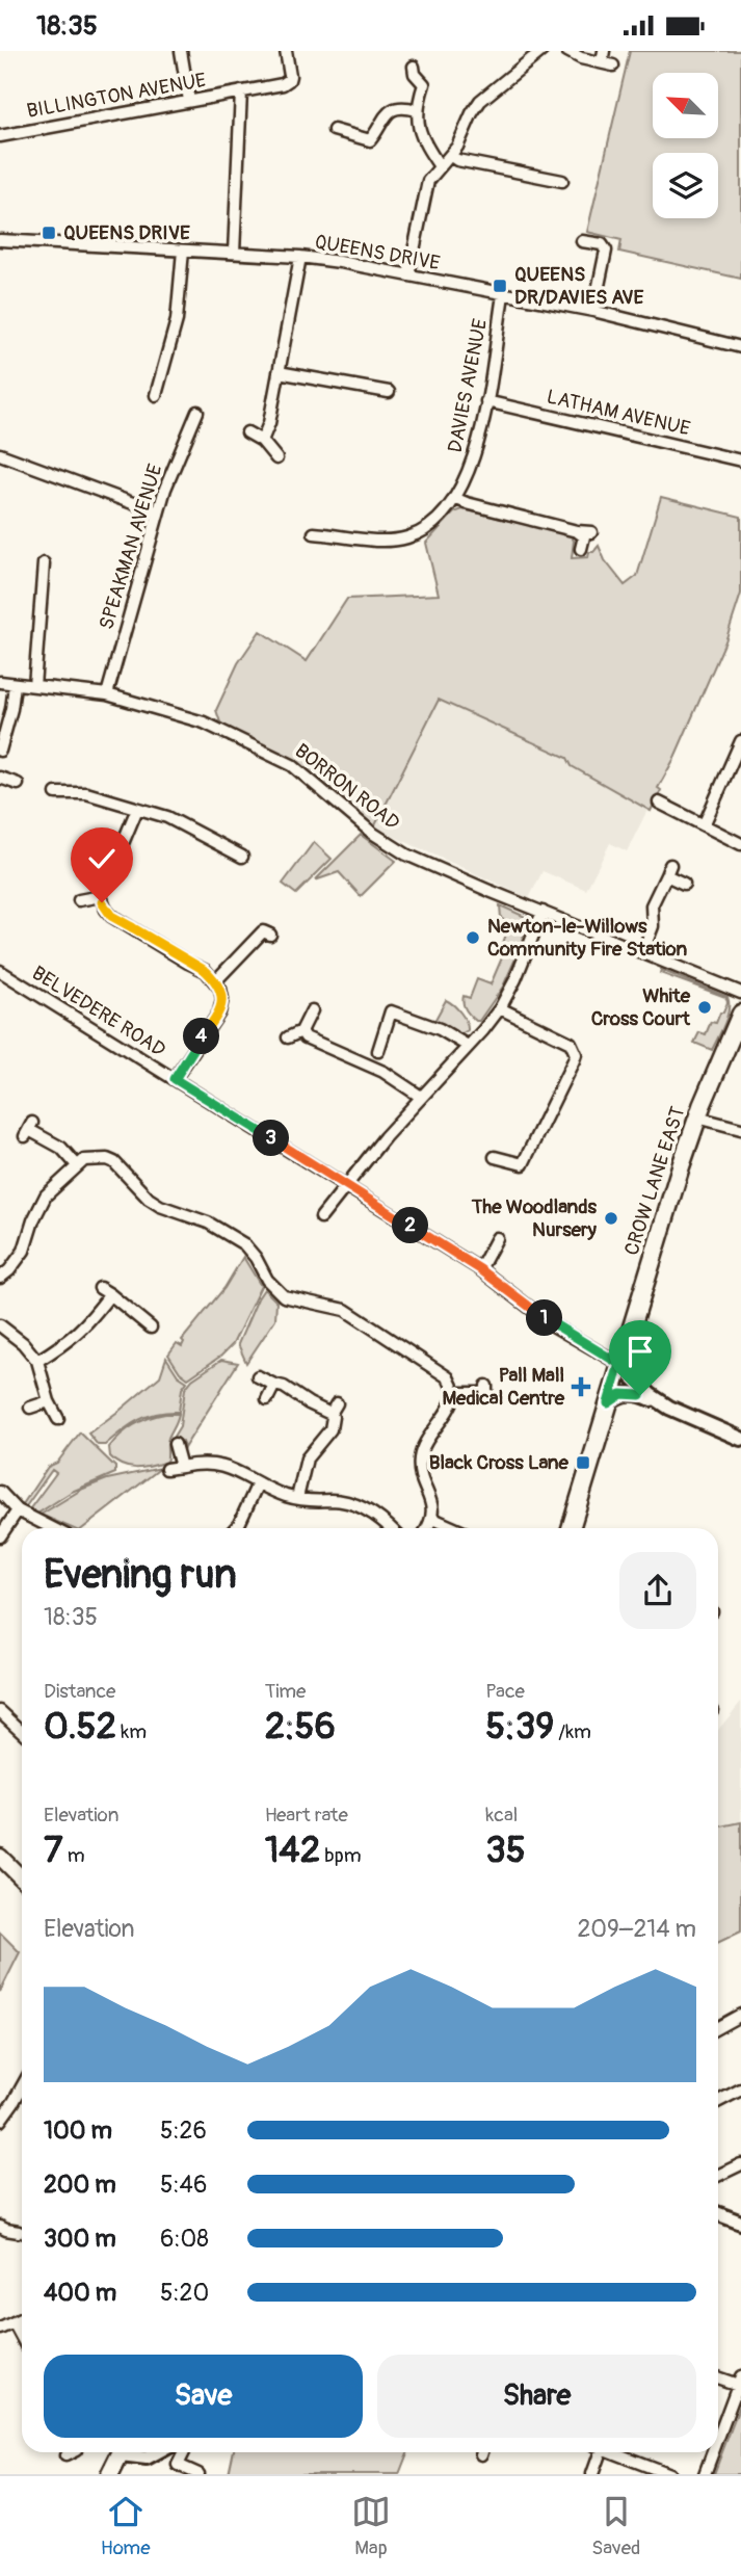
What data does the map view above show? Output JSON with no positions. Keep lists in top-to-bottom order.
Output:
{
  "streets": {
    "main road": ["CROW LANE EAST"],
    "street": [
      "BILLINGTON AVENUE",
      "QUEENS DRIVE",
      "DAVIES AVENUE",
      "LATHAM AVENUE",
      "SPEAKMAN AVENUE",
      "BORRON ROAD",
      "BELVEDERE ROAD"
    ]
  },
  "crossings": [
    ["QUEENS DRIVE", "DAVIES AVENUE"],
    ["DAVIES AVENUE", "LATHAM AVENUE"],
    ["SPEAKMAN AVENUE", "BORRON ROAD"],
    ["BELVEDERE ROAD", "CROW LANE EAST"]
  ],
  "places": {
    "transit": ["QUEENS DRIVE", "QUEENS DR/DAVIES AVE", "Black Cross Lane"],
    "other": ["Newton-le-Willows Community Fire Station", "White Cross Court", "The Woodlands Nursery"],
    "health": ["Pall Mall Medical Centre"]
  },
  "north": "top left",
  "page": {
    "status": "18:35",
    "pins": [
      "4",
      "3",
      "2",
      "1"
    ],
    "heading": ["Evening run", "18:35"],
    "stats": [
      ["Distance", "0.52 km"],
      ["Time", "2:56"],
      ["Pace", "5:39 /km"],
      ["Elevation", "7 m"],
      ["Heart rate", "142 bpm"],
      ["kcal", "35"]
    ],
    "chart": ["Elevation", "209–214 m"],
    "list": [
      {
        "name": "100 m",
        "note": "5:26"
      },
      {
        "name": "200 m",
        "note": "5:46"
      },
      {
        "name": "300 m",
        "note": "6:08"
      },
      {
        "name": "400 m",
        "note": "5:20"
      }
    ],
    "buttons": ["Save", "Share"],
    "tabs": ["Home", "Map", "Saved"]
  }
}
